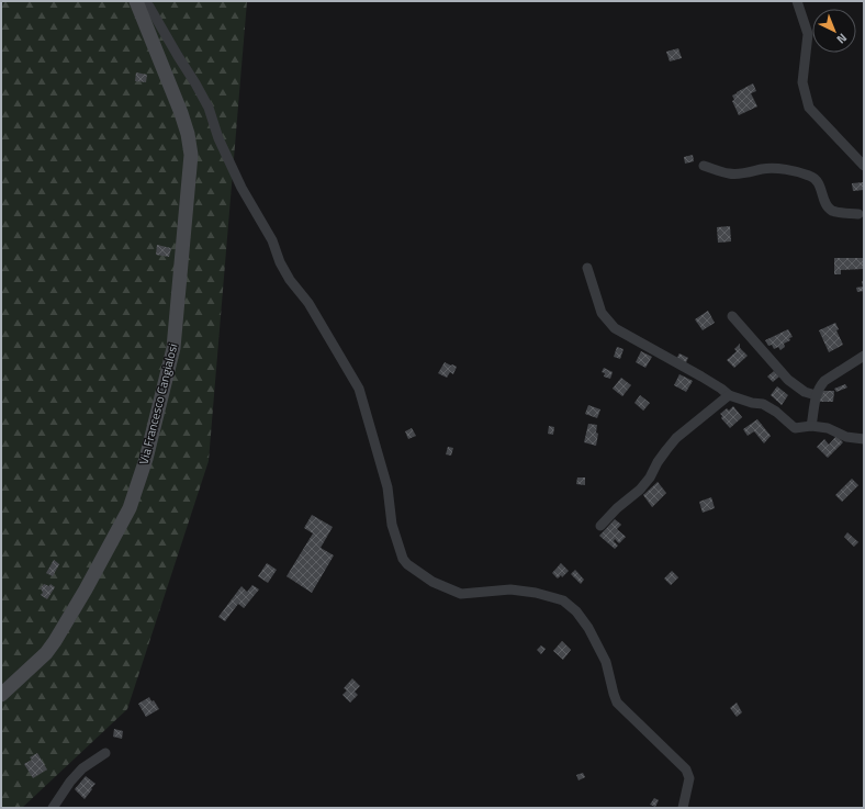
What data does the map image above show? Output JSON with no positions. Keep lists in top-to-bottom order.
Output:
{
  "streets": {
    "street": ["Via Francesco Cangialosi"]
  },
  "north": "bottom right"
}
